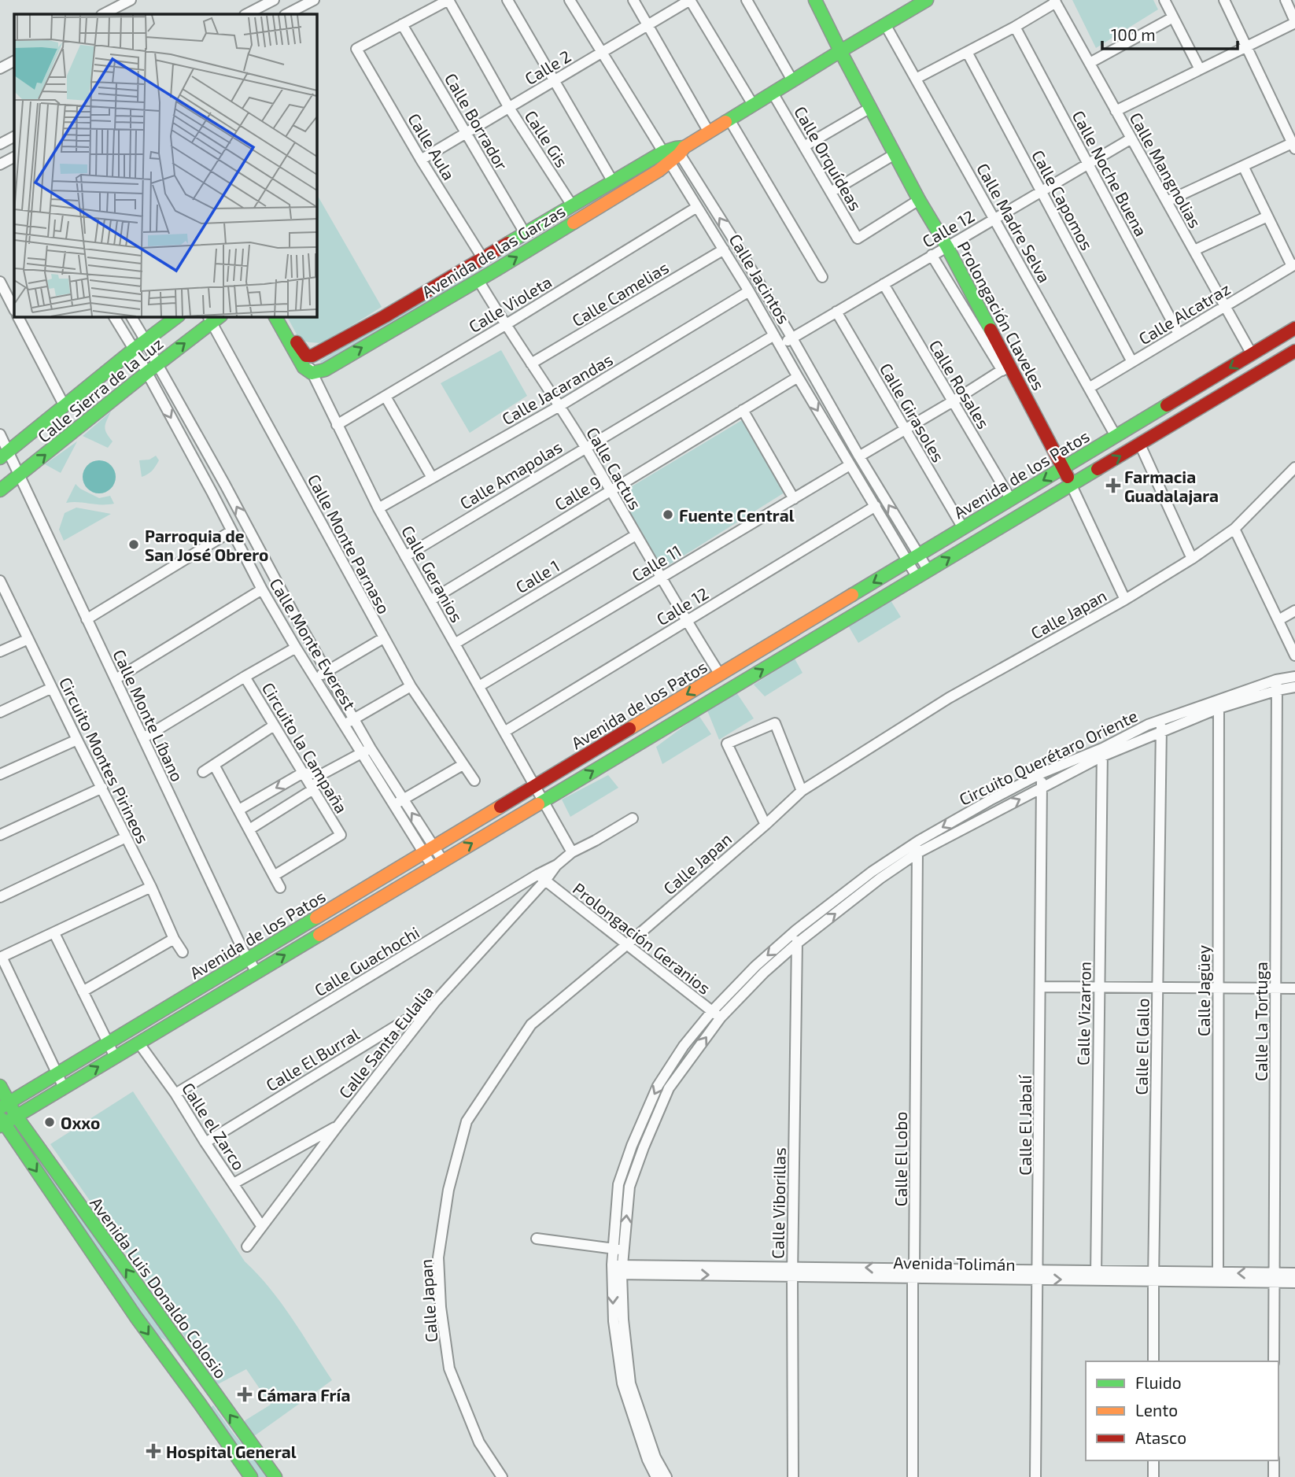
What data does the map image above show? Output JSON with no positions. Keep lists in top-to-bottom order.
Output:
{
  "streets": {
    "street": [
      "Calle 2",
      "Calle Borrador",
      "Calle Gis",
      "Calle Aula",
      "Calle Orquídeas",
      "Calle Mangnolias",
      "Calle Noche Buena",
      "Calle Capomos",
      "Calle Madre Selva",
      "Calle 12",
      "Avenida de las Garzas",
      "Calle Jacintos",
      "Calle Camelias",
      "Calle Violeta",
      "Calle Alcatraz",
      "Prolongación Claveles",
      "Calle Rosales",
      "Calle Jacarandas",
      "Calle Sierra de la Luz",
      "Calle Girasoles",
      "Calle Cactus",
      "Avenida de los Patos",
      "Calle Amapolas",
      "Calle 9",
      "Calle Monte Parnaso",
      "Calle 11",
      "Calle Geranios",
      "Calle 1",
      "Calle Japan",
      "Calle Monte Everest",
      "Calle Monte Líbano",
      "Circuito la Campaña",
      "Circuito Querétaro Oriente",
      "Circuito Montes Pirineos",
      "Prolongación Geranios",
      "Calle Guachochi",
      "Calle Jagüey",
      "Calle Vizarron",
      "Calle La Tortuga",
      "Calle Santa Eulalia",
      "Calle El Gallo",
      "Calle El Burral",
      "Calle El Jabalí",
      "Calle el Zarco",
      "Calle El Lobo",
      "Calle Viborillas",
      "Avenida Tolimán",
      "Avenida Luis Donaldo Colosio"
    ]
  },
  "crossings": [
    ["Calle 2", "Calle Borrador"],
    ["Calle 2", "Calle Gis"],
    ["Calle 2", "Calle Aula"],
    ["Calle 2", "Calle Jacintos"],
    ["Calle Borrador", "Calle Aula"],
    ["Calle Borrador", "Avenida de las Garzas"],
    ["Calle Gis", "Avenida de las Garzas"],
    ["Calle Aula", "Avenida de las Garzas"],
    ["Calle Orquídeas", "Avenida de las Garzas"],
    ["Calle Orquídeas", "Prolongación Claveles"],
    ["Calle Mangnolias", "Calle 12"],
    ["Calle Mangnolias", "Calle Alcatraz"],
    ["Calle Mangnolias", "Avenida de los Patos"],
    ["Calle Noche Buena", "Calle 12"],
    ["Calle Noche Buena", "Calle Alcatraz"],
    ["Calle Capomos", "Calle 12"],
    ["Calle Capomos", "Calle Alcatraz"],
    ["Calle Madre Selva", "Calle 12"],
    ["Calle Madre Selva", "Avenida de las Garzas"],
    ["Calle Madre Selva", "Calle Alcatraz"],
    ["Calle Madre Selva", "Avenida de los Patos"],
    ["Calle 12", "Calle Jacintos"],
    ["Calle 12", "Prolongación Claveles"],
    ["Calle 12", "Calle Rosales"],
    ["Calle 12", "Calle Girasoles"],
    ["Calle 12", "Calle Cactus"],
    ["Calle 12", "Calle Geranios"],
    ["Avenida de las Garzas", "Calle Jacintos"],
    ["Avenida de las Garzas", "Prolongación Claveles"],
    ["Avenida de las Garzas", "Calle Cactus"],
    ["Avenida de las Garzas", "Calle Geranios"],
    ["Calle Jacintos", "Calle Camelias"],
    ["Calle Jacintos", "Calle Violeta"],
    ["Calle Jacintos", "Calle Jacarandas"],
    ["Calle Jacintos", "Avenida de los Patos"],
    ["Calle Jacintos", "Calle Amapolas"],
    ["Calle Jacintos", "Calle 9"],
    ["Calle Jacintos", "Calle 11"],
    ["Calle Camelias", "Calle Cactus"],
    ["Calle Violeta", "Calle Cactus"],
    ["Calle Violeta", "Calle Geranios"],
    ["Prolongación Claveles", "Avenida de los Patos"],
    ["Prolongación Claveles", "Calle Japan"],
    ["Calle Rosales", "Avenida de los Patos"],
    ["Calle Jacarandas", "Calle Cactus"],
    ["Calle Jacarandas", "Calle Geranios"],
    ["Calle Sierra de la Luz", "Calle Monte Parnaso"],
    ["Calle Sierra de la Luz", "Calle Monte Everest"],
    ["Calle Sierra de la Luz", "Calle Monte Líbano"],
    ["Calle Girasoles", "Avenida de los Patos"],
    ["Calle Cactus", "Avenida de los Patos"],
    ["Calle Cactus", "Calle Amapolas"],
    ["Calle Cactus", "Calle 9"],
    ["Calle Cactus", "Calle 11"],
    ["Calle Cactus", "Calle 1"],
    ["Avenida de los Patos", "Calle Geranios"],
    ["Avenida de los Patos", "Calle Monte Everest"],
    ["Avenida de los Patos", "Calle Monte Líbano"],
    ["Avenida de los Patos", "Calle el Zarco"],
    ["Avenida de los Patos", "Avenida Luis Donaldo Colosio"],
    ["Calle Amapolas", "Calle Geranios"],
    ["Calle 9", "Calle Geranios"],
    ["Calle 11", "Calle Geranios"],
    ["Calle Geranios", "Calle 1"],
    ["Calle Japan", "Prolongación Geranios"],
    ["Circuito Querétaro Oriente", "Prolongación Geranios"],
    ["Circuito Querétaro Oriente", "Calle Jagüey"],
    ["Circuito Querétaro Oriente", "Calle Vizarron"],
    ["Circuito Querétaro Oriente", "Calle La Tortuga"],
    ["Circuito Querétaro Oriente", "Calle El Gallo"],
    ["Circuito Querétaro Oriente", "Calle El Jabalí"],
    ["Circuito Querétaro Oriente", "Calle El Lobo"],
    ["Circuito Querétaro Oriente", "Calle Viborillas"],
    ["Circuito Querétaro Oriente", "Avenida Tolimán"],
    ["Prolongación Geranios", "Calle Guachochi"],
    ["Prolongación Geranios", "Calle Santa Eulalia"],
    ["Calle Guachochi", "Calle Santa Eulalia"],
    ["Calle Guachochi", "Calle el Zarco"],
    ["Calle Jagüey", "Avenida Tolimán"],
    ["Calle Vizarron", "Avenida Tolimán"],
    ["Calle La Tortuga", "Avenida Tolimán"],
    ["Calle Santa Eulalia", "Calle El Burral"],
    ["Calle Santa Eulalia", "Calle el Zarco"],
    ["Calle El Gallo", "Avenida Tolimán"],
    ["Calle El Burral", "Calle el Zarco"],
    ["Calle El Jabalí", "Avenida Tolimán"],
    ["Calle El Lobo", "Avenida Tolimán"],
    ["Calle Viborillas", "Avenida Tolimán"]
  ],
  "places": {
    "health": ["Farmacia Guadalajara", "Cámara Fría", "Hospital General"],
    "other": ["Fuente Central", "Parroquia de San José Obrero", "Oxxo"]
  },
  "legend": ["Fluido", "Lento", "Atasco"],
  "scale_bar": "100 m"
}
